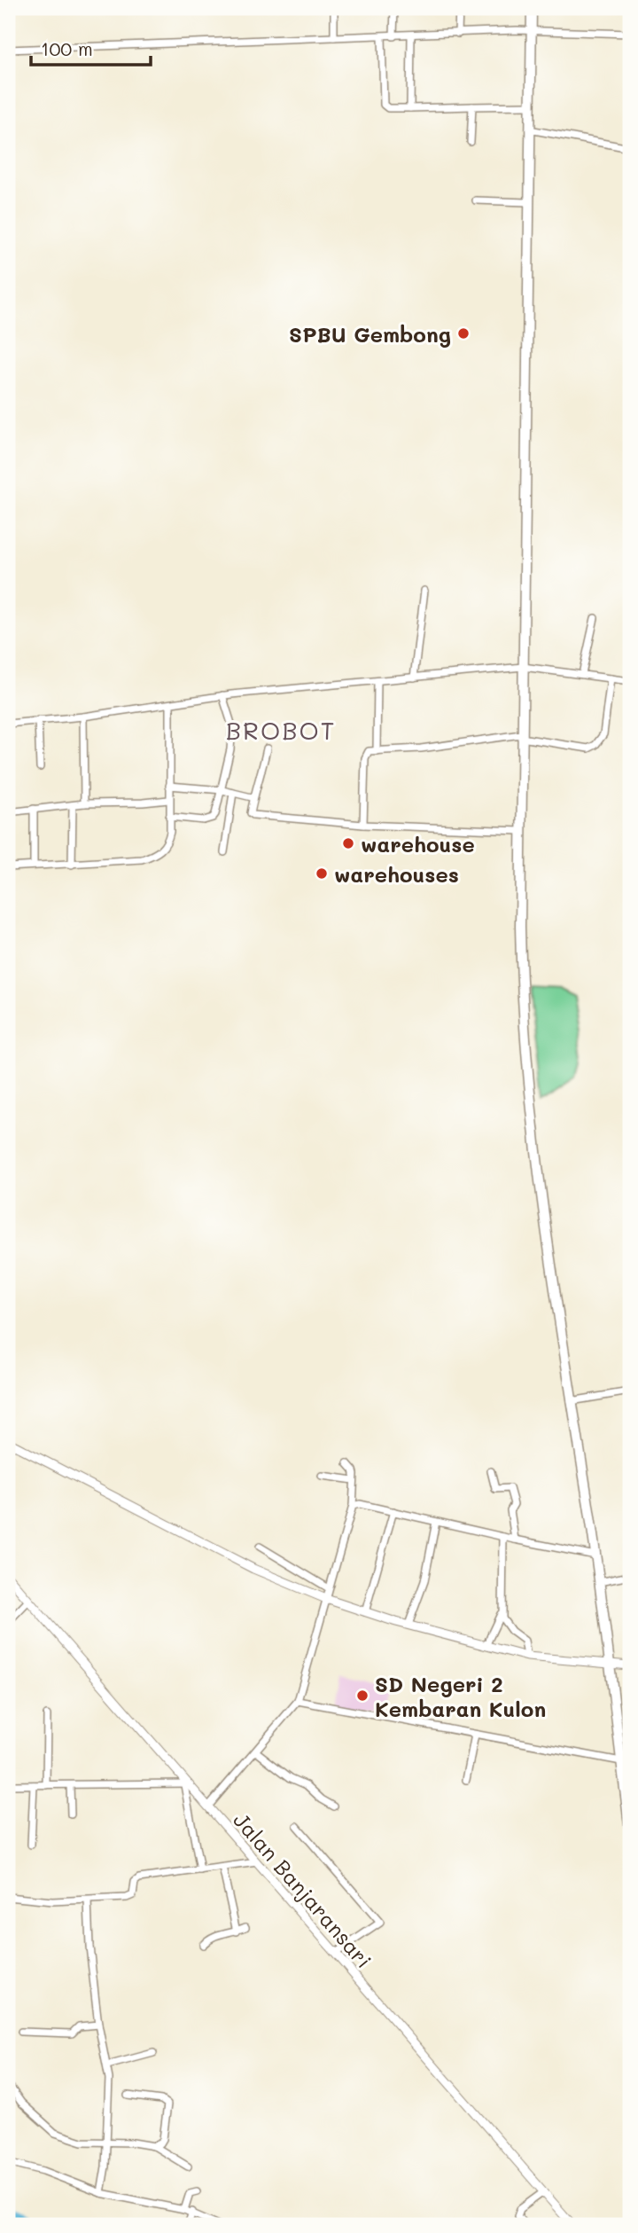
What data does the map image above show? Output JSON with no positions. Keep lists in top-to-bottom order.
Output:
{
  "streets": {
    "street": ["Jalan Banjaransari"]
  },
  "districts": ["BROBOT"],
  "places": [
    "SPBU Gembong",
    "warehouse",
    "warehouses",
    "SD Negeri 2 Kembaran Kulon"
  ],
  "scale_bar": "100 m"
}
